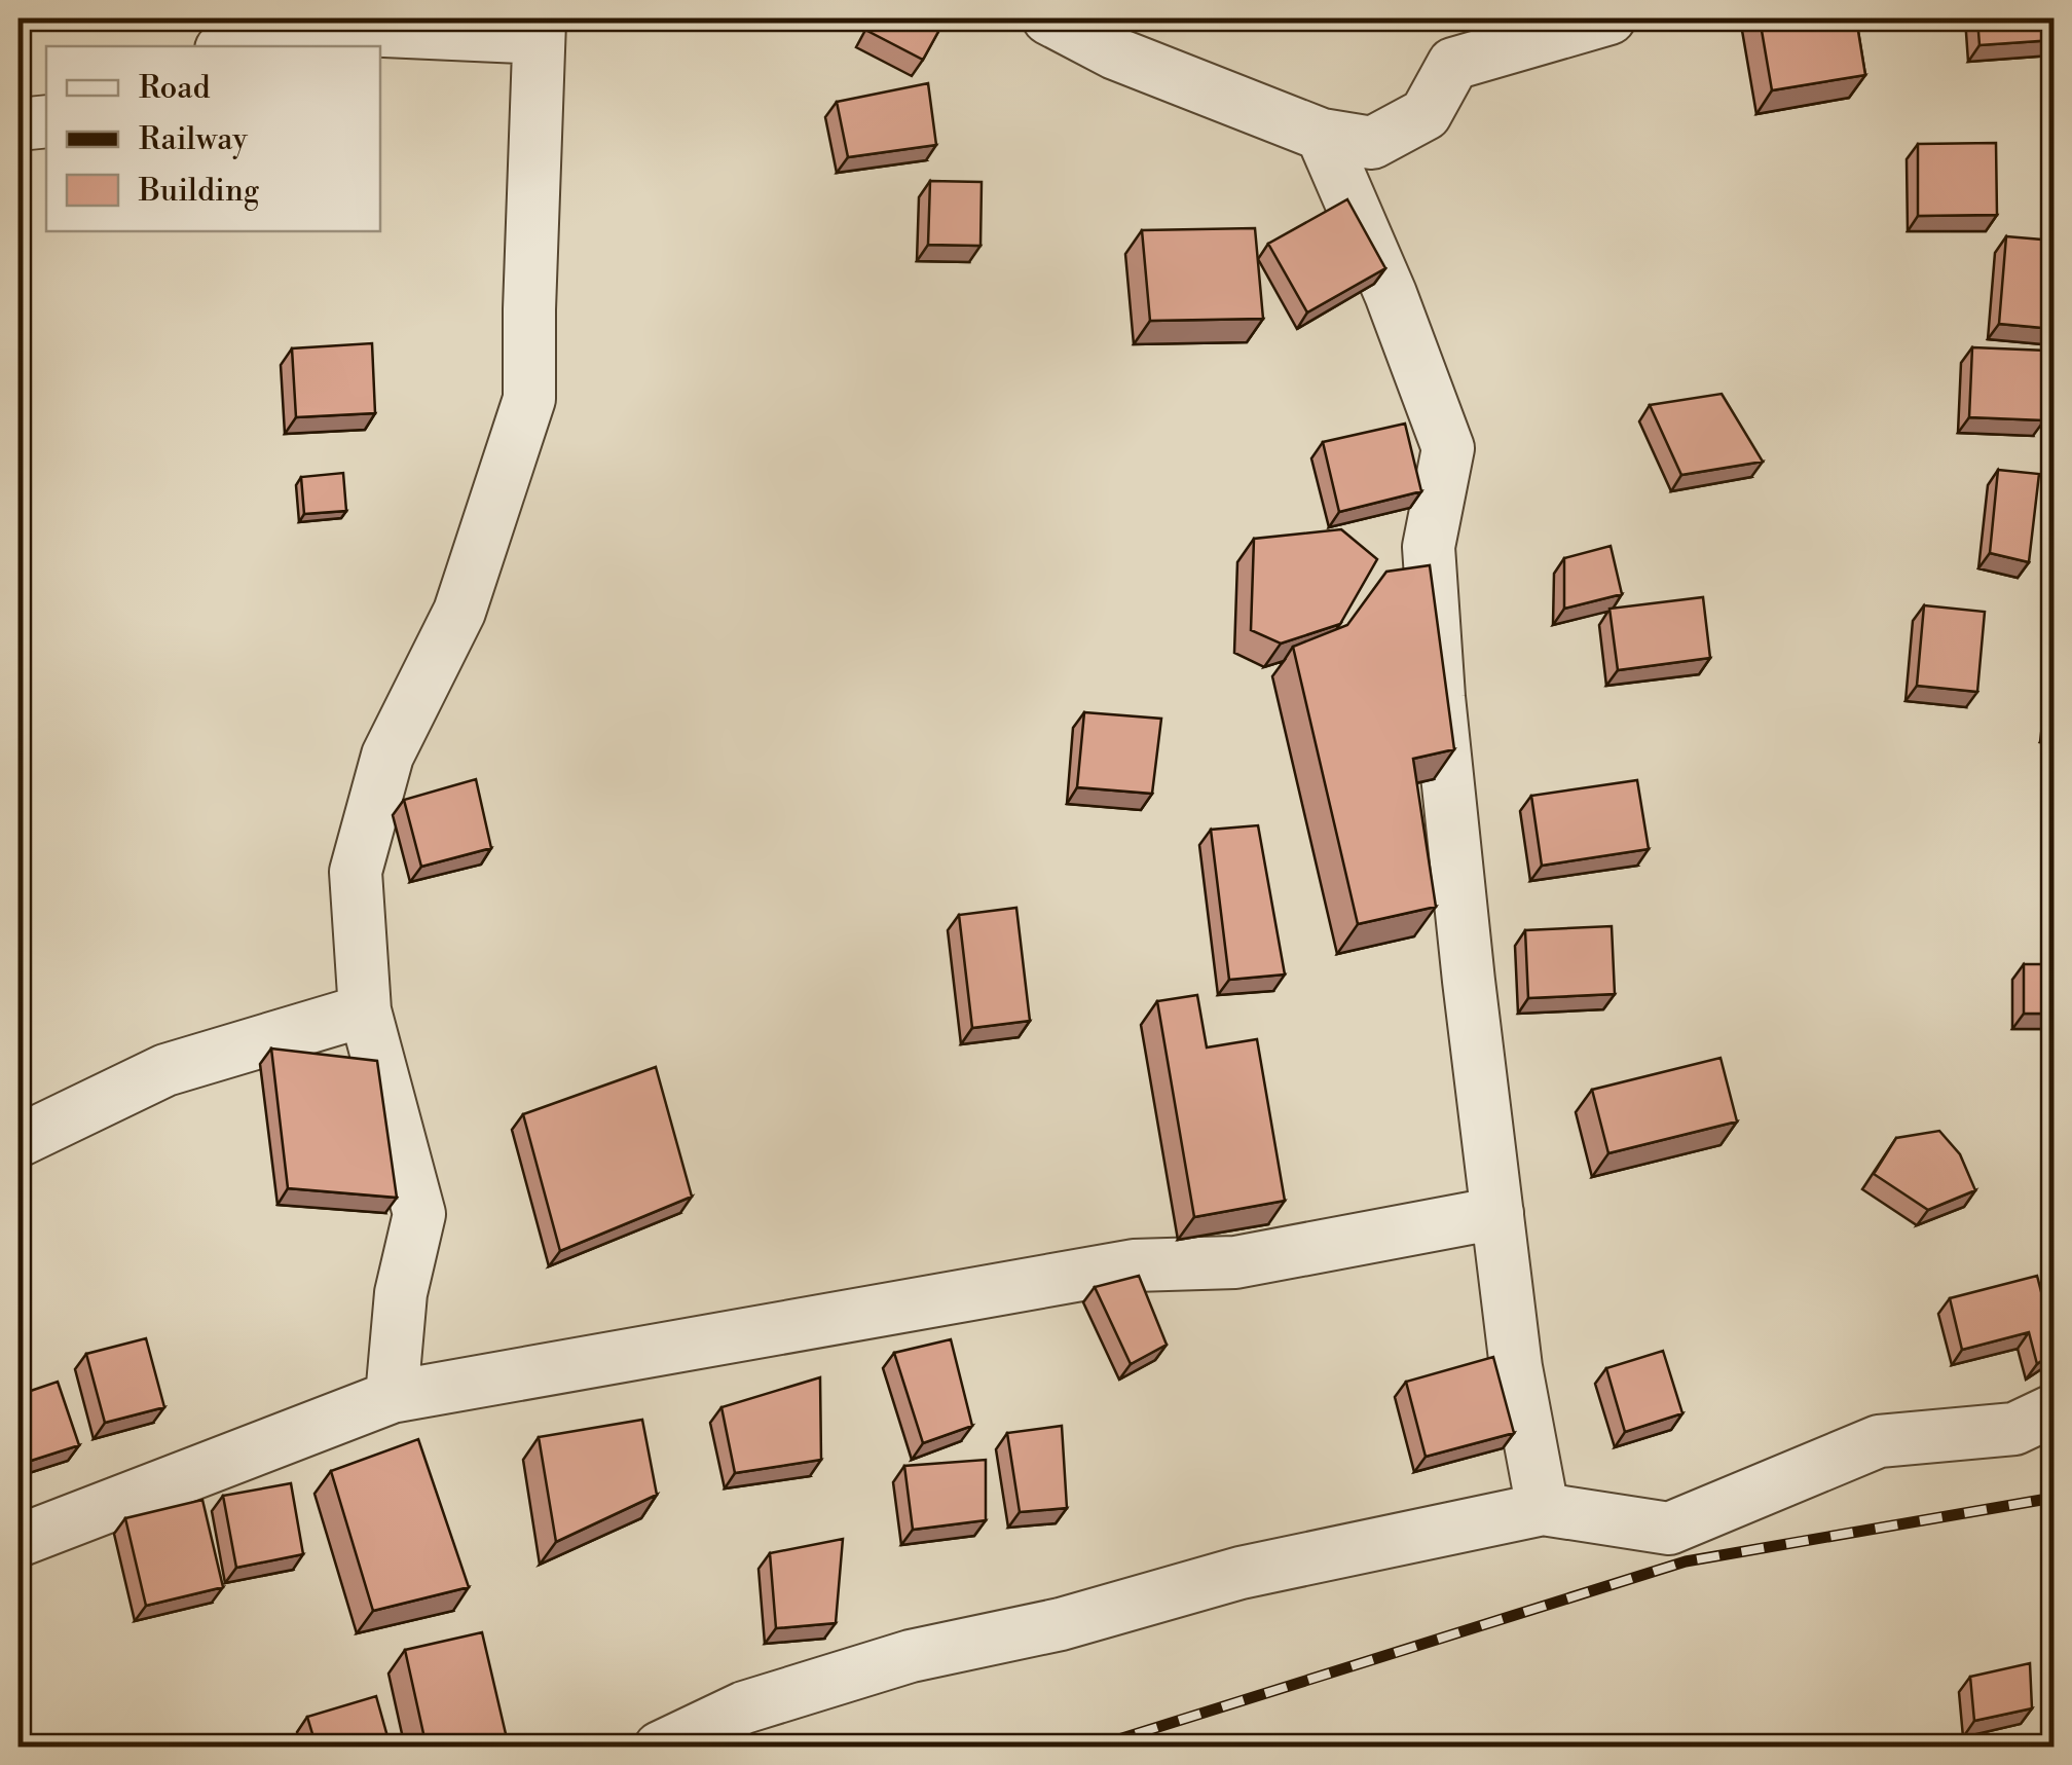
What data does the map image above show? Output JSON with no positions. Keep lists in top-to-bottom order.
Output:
{
  "legend": ["Road", "Railway", "Building"]
}
